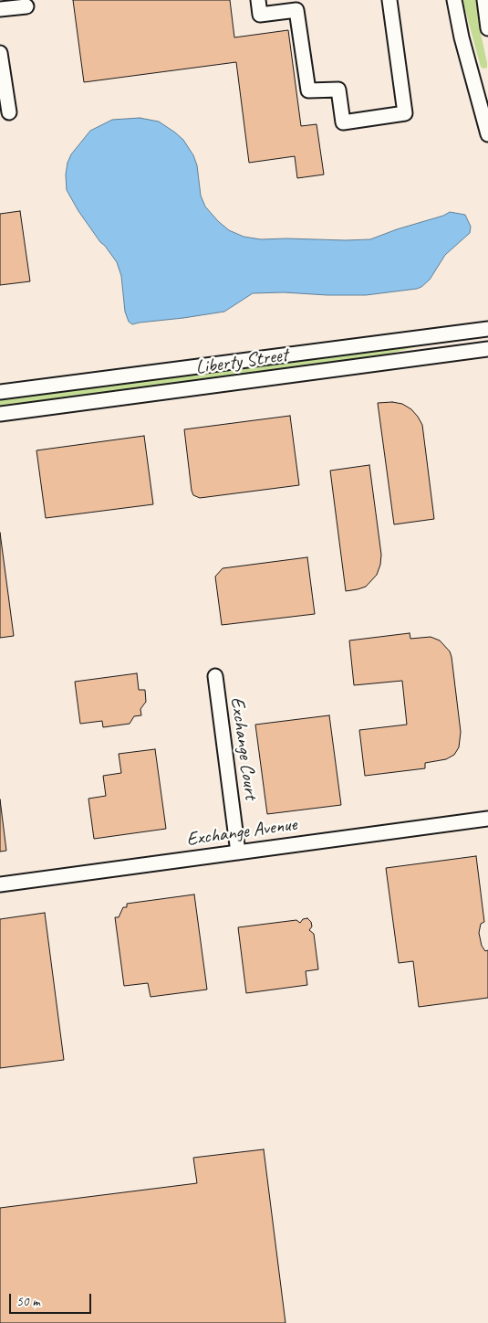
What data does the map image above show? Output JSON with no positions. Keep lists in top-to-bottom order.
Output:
{
  "streets": {
    "street": ["Liberty Street", "Exchange Court", "Exchange Avenue"]
  },
  "crossings": [
    ["Exchange Court", "Exchange Avenue"]
  ],
  "scale_bar": "50 m"
}
